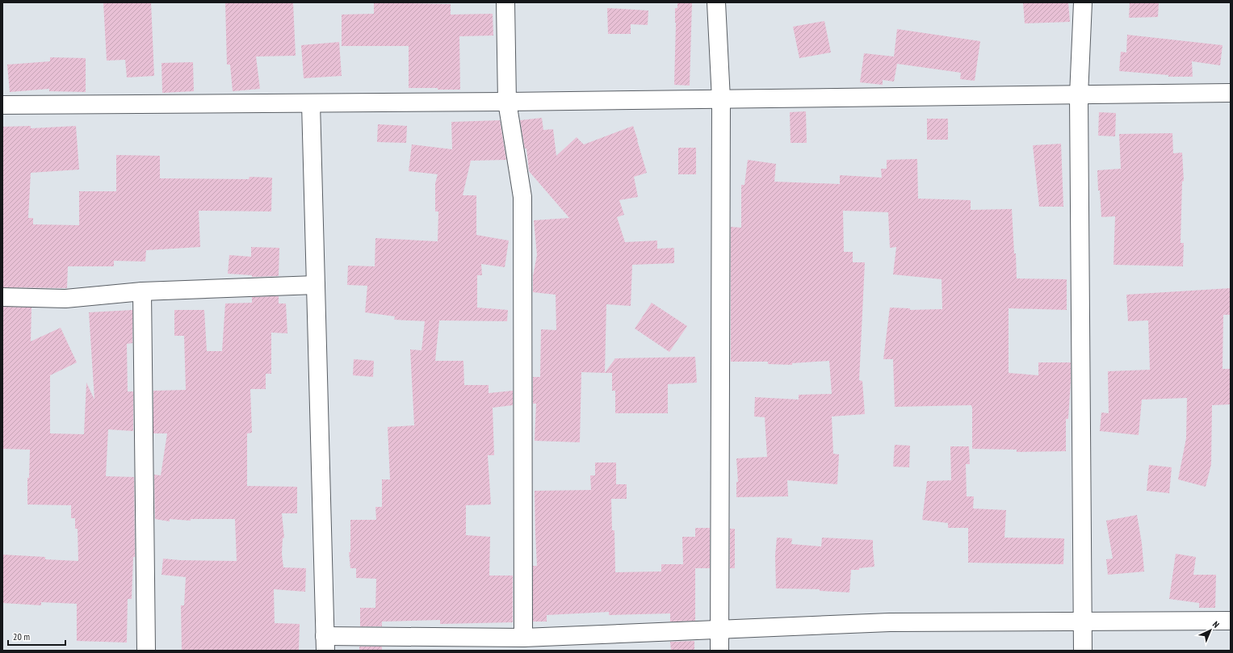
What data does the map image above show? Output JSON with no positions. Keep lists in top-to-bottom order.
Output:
{
  "scale_bar": "20 m",
  "north": "top right"
}
